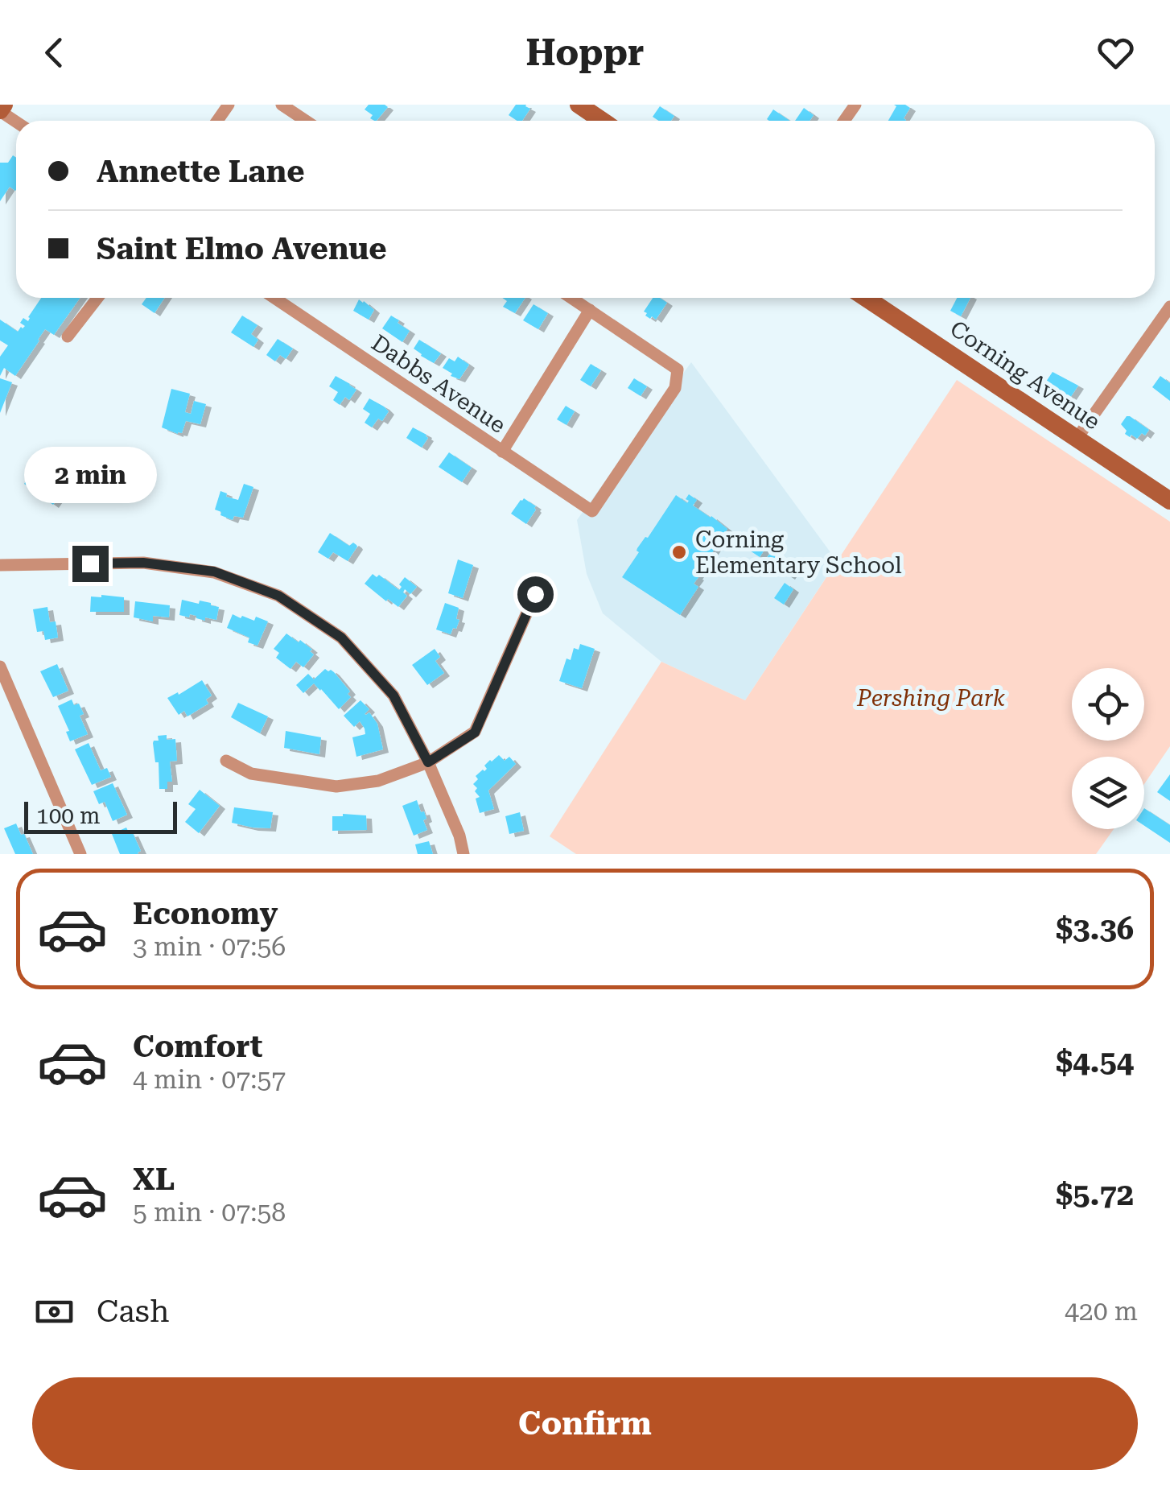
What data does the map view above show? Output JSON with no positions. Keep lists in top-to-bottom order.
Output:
{
  "streets": {
    "street": ["Corning Avenue", "Dabbs Avenue"]
  },
  "parks": ["Pershing Park"],
  "places": ["Corning Elementary School"],
  "scale_bar": "100 m",
  "page": {
    "header": "Hoppr",
    "banner": ["Annette Lane", "Saint Elmo Avenue"],
    "bubble": "2 min",
    "scale": "100 m",
    "list": [
      {
        "name": "Economy",
        "note": "3 min · 07:56",
        "value": "$3.36"
      },
      {
        "name": "Comfort",
        "note": "4 min · 07:57",
        "value": "$4.54"
      },
      {
        "name": "XL",
        "note": "5 min · 07:58",
        "value": "$5.72"
      }
    ],
    "pay": ["Cash", "420 m"],
    "buttons": "Confirm"
  }
}
